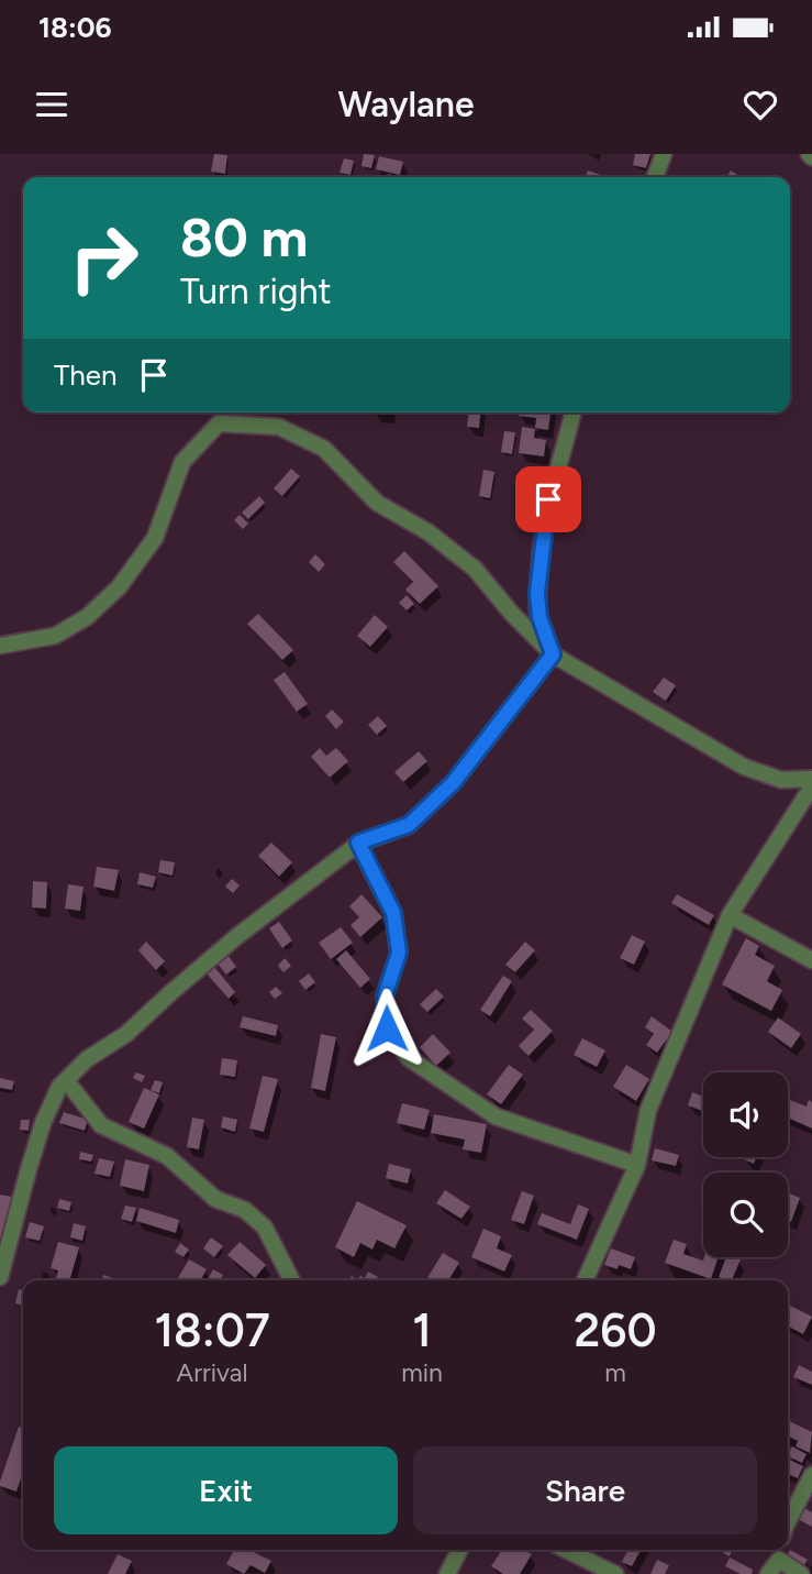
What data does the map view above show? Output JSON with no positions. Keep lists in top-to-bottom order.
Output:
{
  "page": {
    "status": "18:06",
    "header": "Waylane",
    "turn": ["80 m", "Turn right"],
    "then": "Then",
    "eta": [
      "18:07",
      "Arrival",
      "1",
      "min",
      "260",
      "m"
    ],
    "buttons": ["Exit", "Share"]
  }
}
